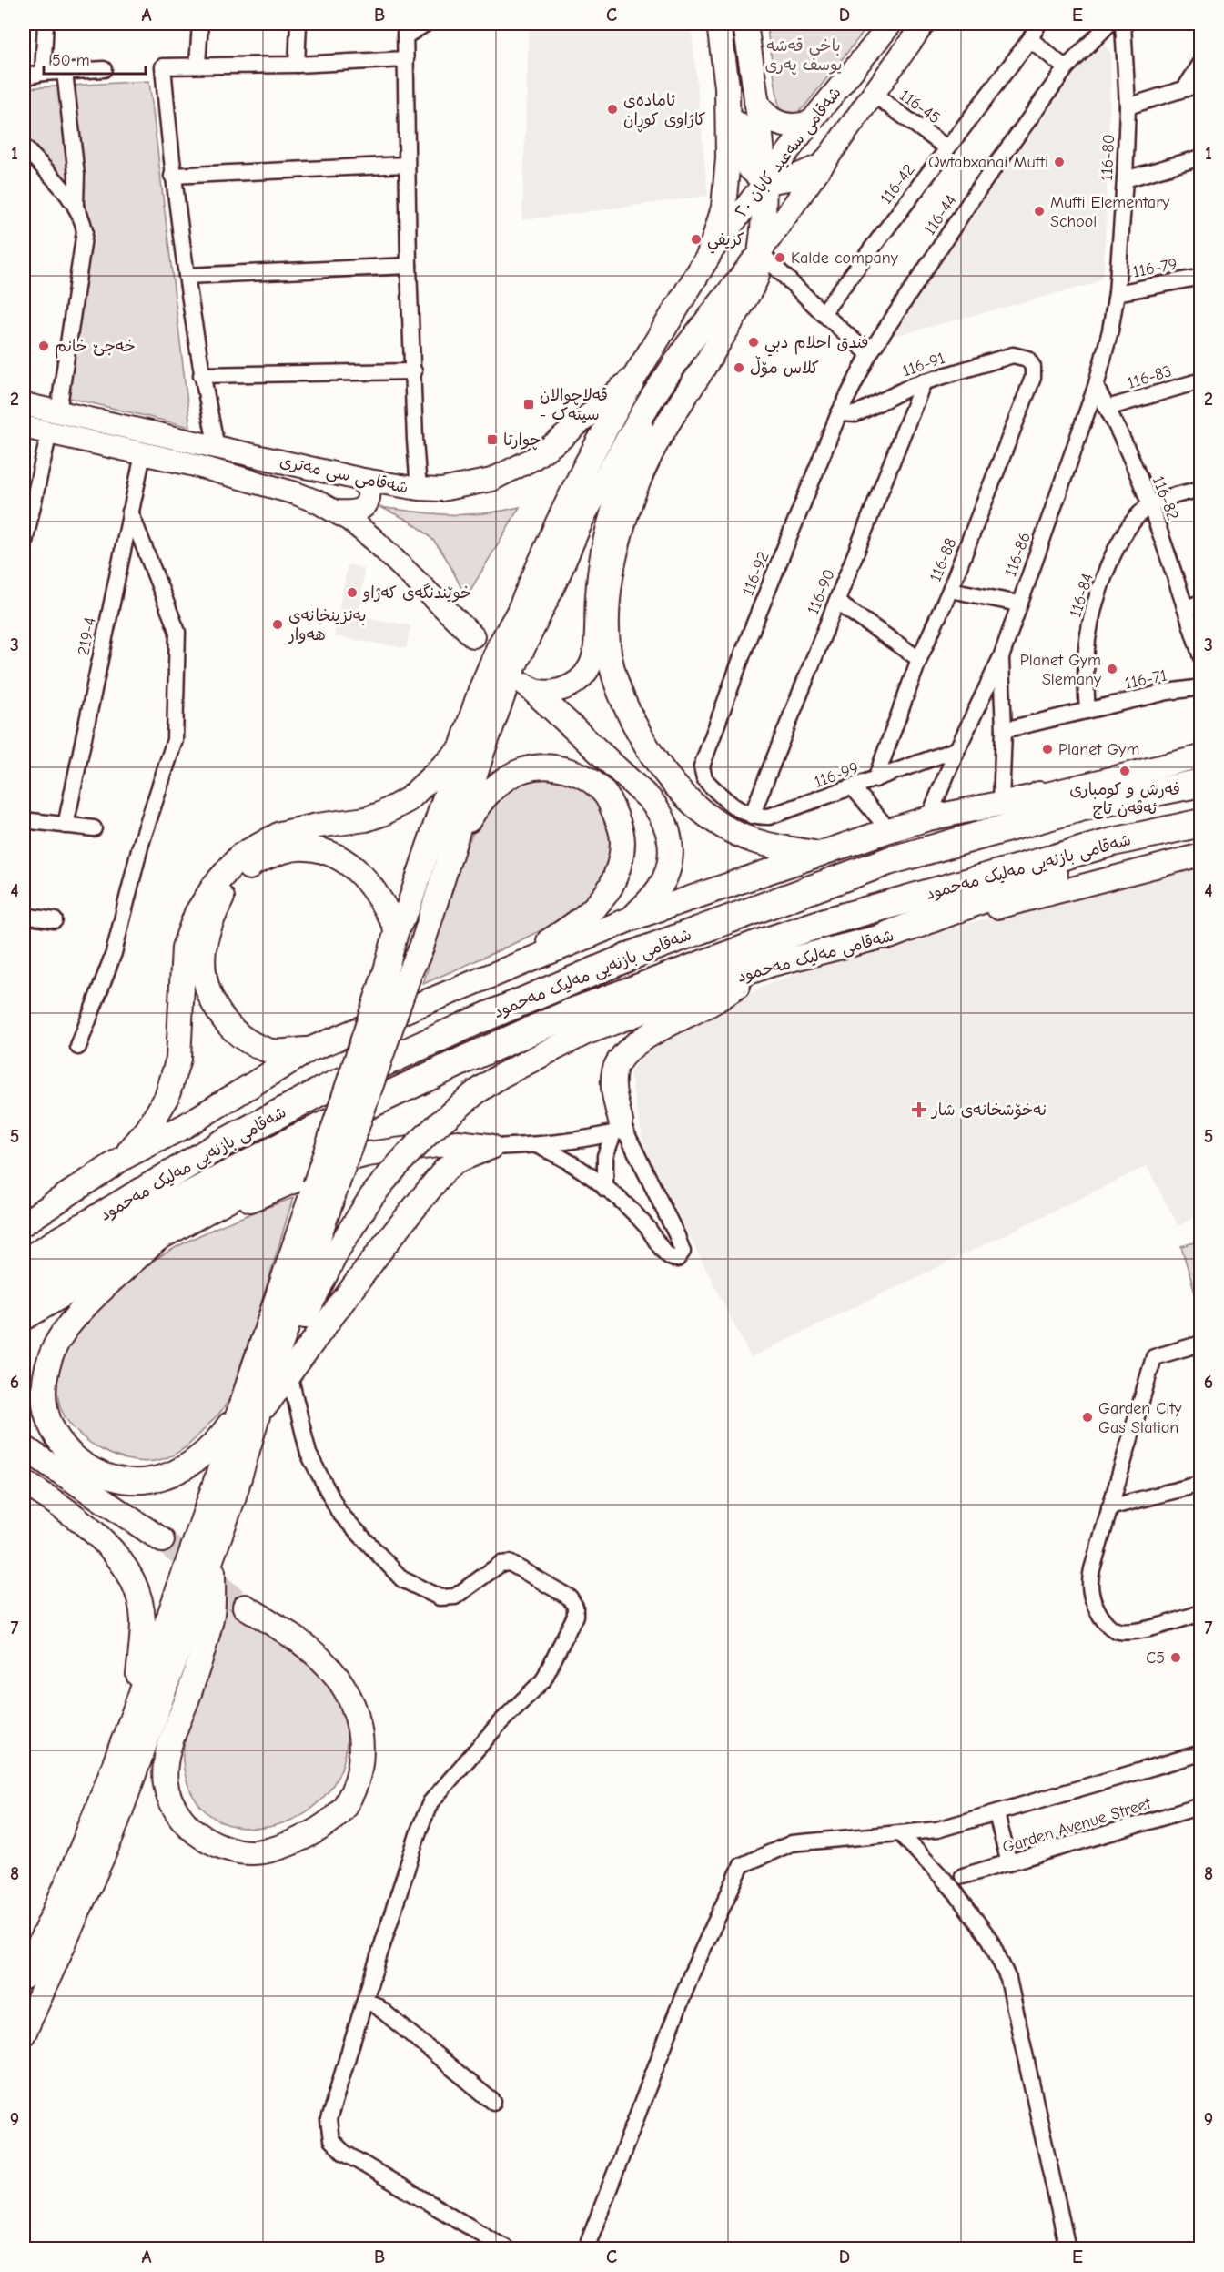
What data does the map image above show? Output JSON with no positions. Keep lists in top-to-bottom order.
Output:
{
  "streets": {
    "highway": ["شەقامی بازنەیی مەلیک مەحمود"],
    "main road": ["شەقامی سەعید کابان ٢٠", "شەقامی سی مەتری", "شەقامی مەلیک مەحمود"],
    "street": [
      "116-45",
      "116-80",
      "116-42",
      "116-44",
      "116-79",
      "116-91",
      "116-83",
      "116-82",
      "116-86",
      "116-88",
      "116-92",
      "116-90",
      "116-84",
      "219-4",
      "116-71",
      "116-99",
      "Garden Avenue Street"
    ]
  },
  "crossings": [
    ["116-45", "شەقامی سەعید کابان ٢٠"],
    ["116-45", "116-42"],
    ["116-80", "116-79"],
    ["116-80", "116-86"],
    ["116-44", "116-92"],
    ["116-79", "116-86"],
    ["116-91", "116-88"],
    ["116-91", "116-92"],
    ["116-91", "116-90"],
    ["116-83", "116-82"],
    ["شەقامی سی مەتری", "219-4"],
    ["116-82", "116-86"],
    ["116-82", "116-84"],
    ["116-86", "116-99"],
    ["116-88", "116-99"],
    ["116-92", "116-90"],
    ["116-92", "116-99"],
    ["116-90", "116-99"],
    ["116-84", "116-71"]
  ],
  "parks": ["باخی قەشە یوسف پەری"],
  "places": {
    "other": [
      "ئامادەی کاژاوی کوڕان",
      "Qwtabxanai Mufti",
      "Mufti Elementary School",
      "كريفي",
      "Kalde company",
      "فندق احلام دبي",
      "خەجێ خانم",
      "کلاس مۆڵ",
      "خوێندنگەی کەژاو",
      "بەنزینخانەی هەوار",
      "Planet Gym Slemany",
      "Planet Gym",
      "فەرش و کومباری ئەڤەن تاج",
      "Garden City Gas Station",
      "C5"
    ],
    "transit": ["قەلاچوالان - سیتەک", "چوارتا"],
    "health": ["نەخۆشخانەی شار"]
  },
  "scale_bar": "50 m",
  "grid": {
    "columns": [
      "A",
      "B",
      "C",
      "D",
      "E"
    ],
    "rows": [
      "1",
      "2",
      "3",
      "4",
      "5",
      "6",
      "7",
      "8",
      "9"
    ]
  }
}
